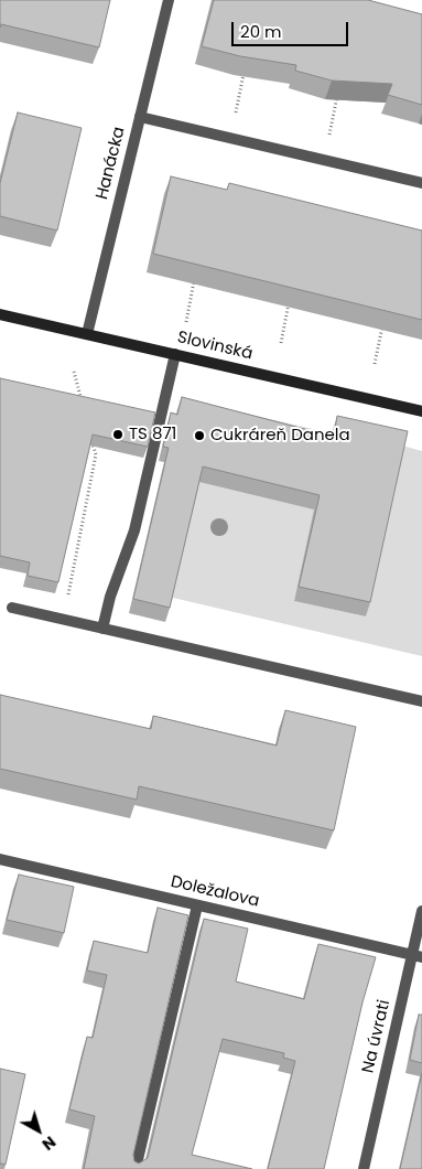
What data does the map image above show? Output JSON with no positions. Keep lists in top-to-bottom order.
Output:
{
  "streets": {
    "street": [
      "Hanácka",
      "Slovinská",
      "Doležalova",
      "Na úvrati"
    ]
  },
  "crossings": [
    ["Hanácka", "Slovinská"],
    ["Doležalova", "Na úvrati"]
  ],
  "places": ["TS 871", "Cukráreň Danela"],
  "scale_bar": "20 m",
  "north": "bottom right"
}
